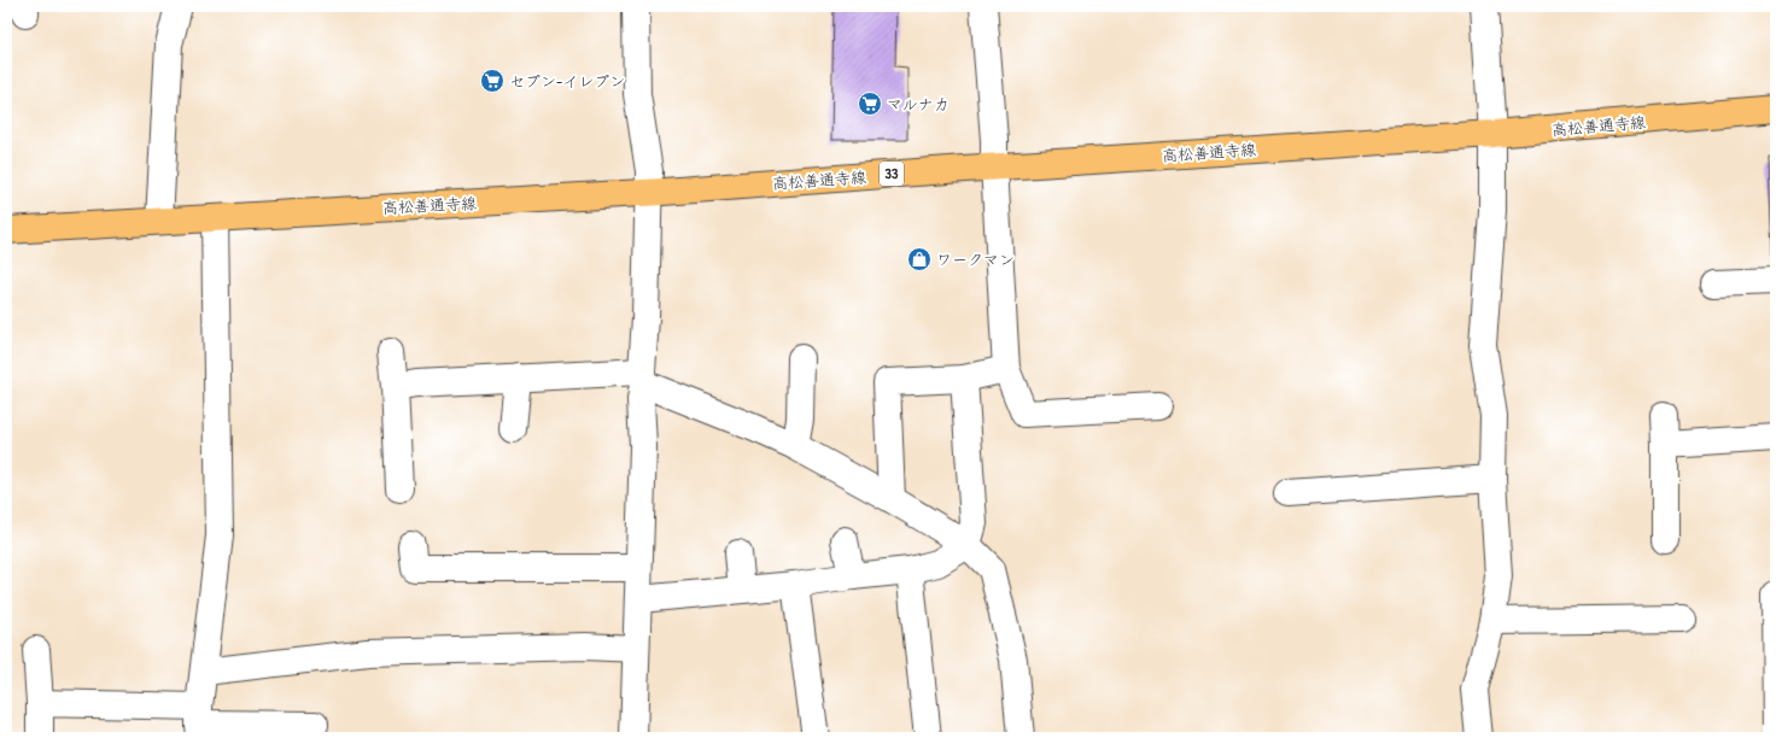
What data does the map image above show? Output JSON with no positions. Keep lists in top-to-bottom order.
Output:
{
  "streets": {
    "main road": ["高松善通寺線", "33"]
  },
  "places": {
    "supermarket": ["セブン-イレブン", "マルナカ"],
    "shop": ["ワークマン"]
  }
}
